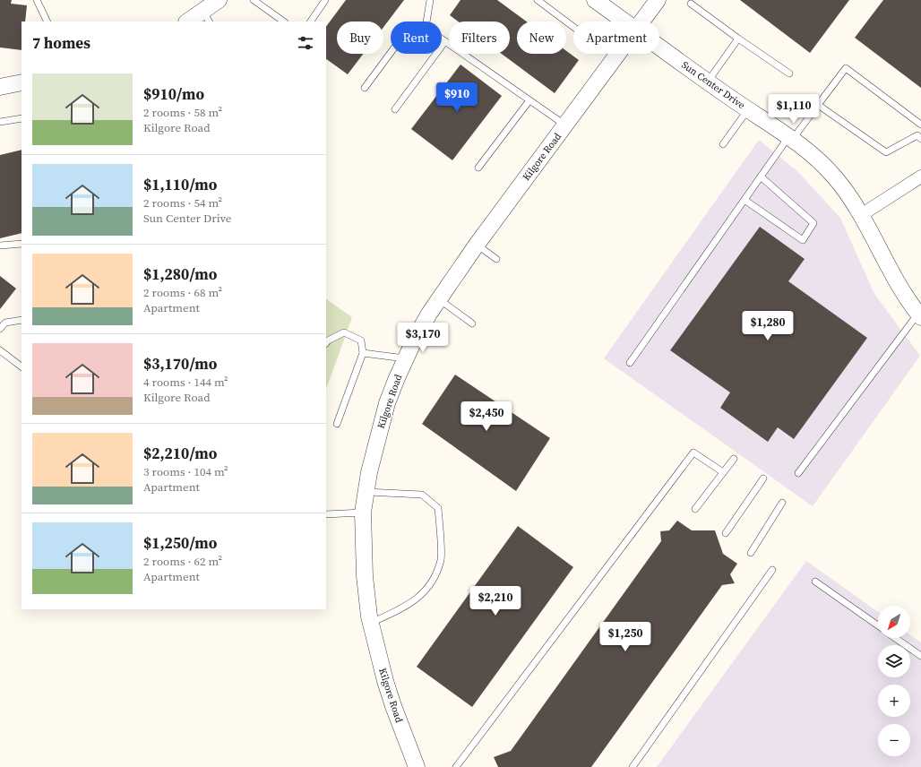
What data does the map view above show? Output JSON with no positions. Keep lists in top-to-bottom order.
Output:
{
  "streets": {
    "street": ["Sun Center Drive", "Kilgore Road"]
  },
  "north": "bottom left",
  "page": {
    "chip": [
      "Buy",
      "Rent",
      "Filters",
      "New",
      "Apartment"
    ],
    "heading": "7 homes",
    "list": [
      {
        "name": "$910/mo",
        "note": "2 rooms · 58 m² · Kilgore Road"
      },
      {
        "name": "$1,110/mo",
        "note": "2 rooms · 54 m² · Sun Center Drive"
      },
      {
        "name": "$1,280/mo",
        "note": "2 rooms · 68 m² · Apartment"
      },
      {
        "name": "$3,170/mo",
        "note": "4 rooms · 144 m² · Kilgore Road"
      },
      {
        "name": "$2,210/mo",
        "note": "3 rooms · 104 m² · Apartment"
      },
      {
        "name": "$1,250/mo",
        "note": "2 rooms · 62 m² · Apartment"
      }
    ],
    "price": [
      "$910",
      "$1,110",
      "$1,280",
      "$3,170",
      "$2,450",
      "$2,210",
      "$1,250"
    ],
    "map_buttons": ["+", "−"]
  }
}
